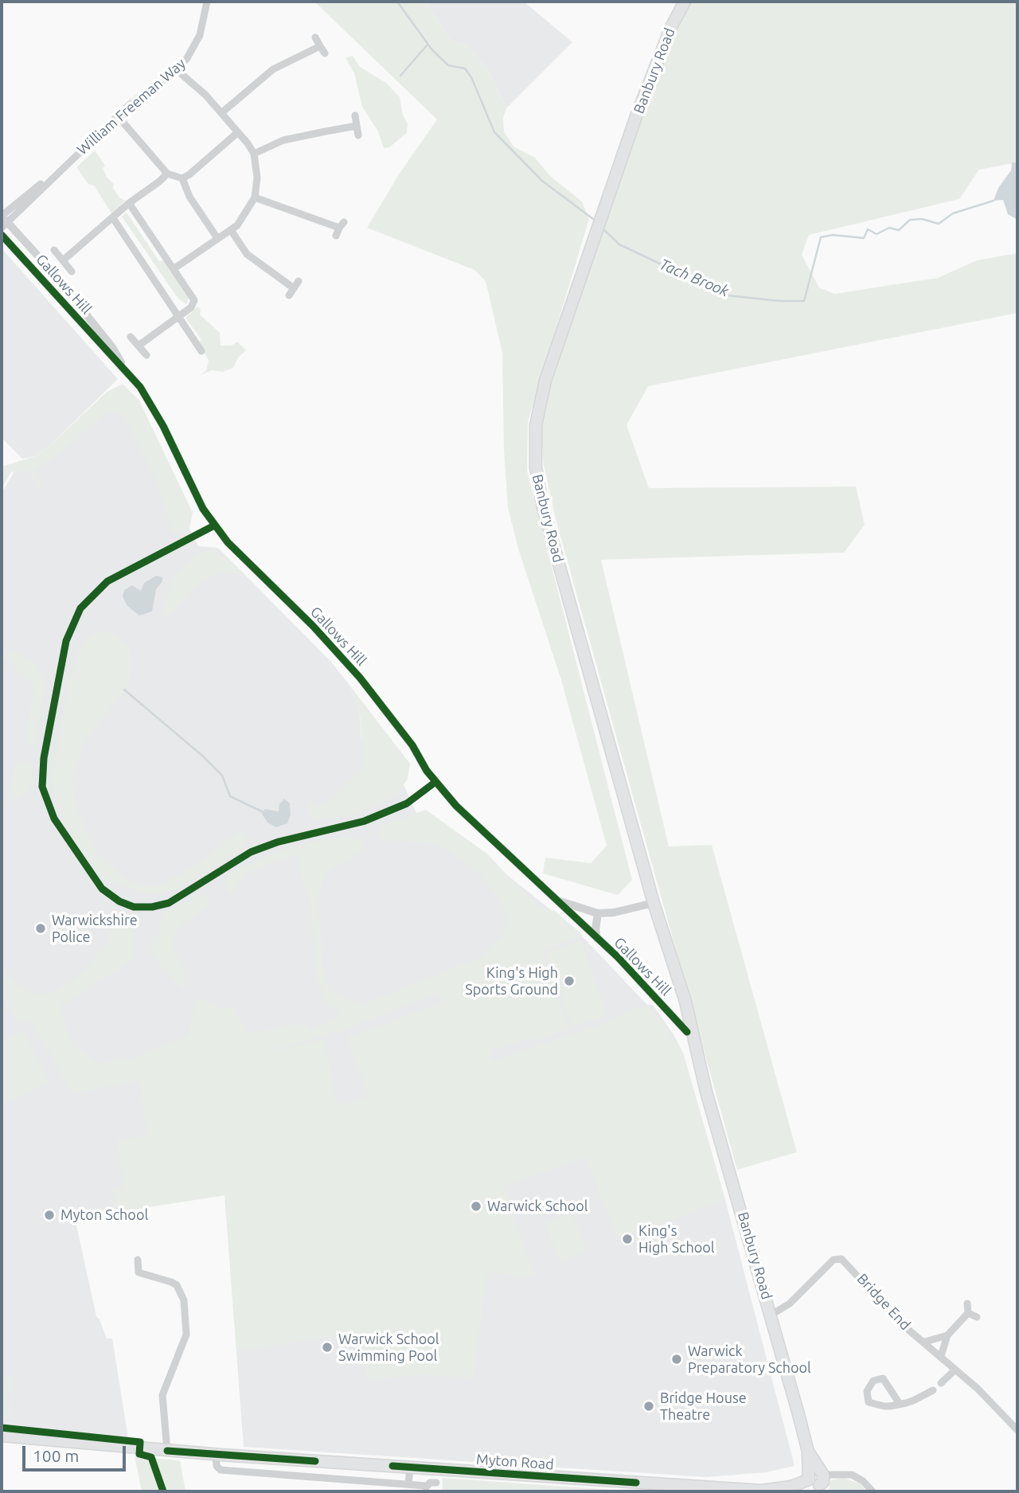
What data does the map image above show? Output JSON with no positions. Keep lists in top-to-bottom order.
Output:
{
  "streets": {
    "main road": ["Banbury Road", "Myton Road"],
    "street": ["William Freeman Way", "Gallows Hill", "Bridge End"]
  },
  "crossings": [
    ["Banbury Road", "Gallows Hill"],
    ["Banbury Road", "Bridge End"],
    ["Banbury Road", "Myton Road"],
    ["William Freeman Way", "Gallows Hill"]
  ],
  "water": ["Tach Brook"],
  "places": [
    "Warwickshire Police",
    "King's High Sports Ground",
    "Warwick School",
    "Myton School",
    "King's High School",
    "Warwick School Swimming Pool",
    "Warwick Preparatory School",
    "Bridge House Theatre"
  ],
  "scale_bar": "100 m"
}
